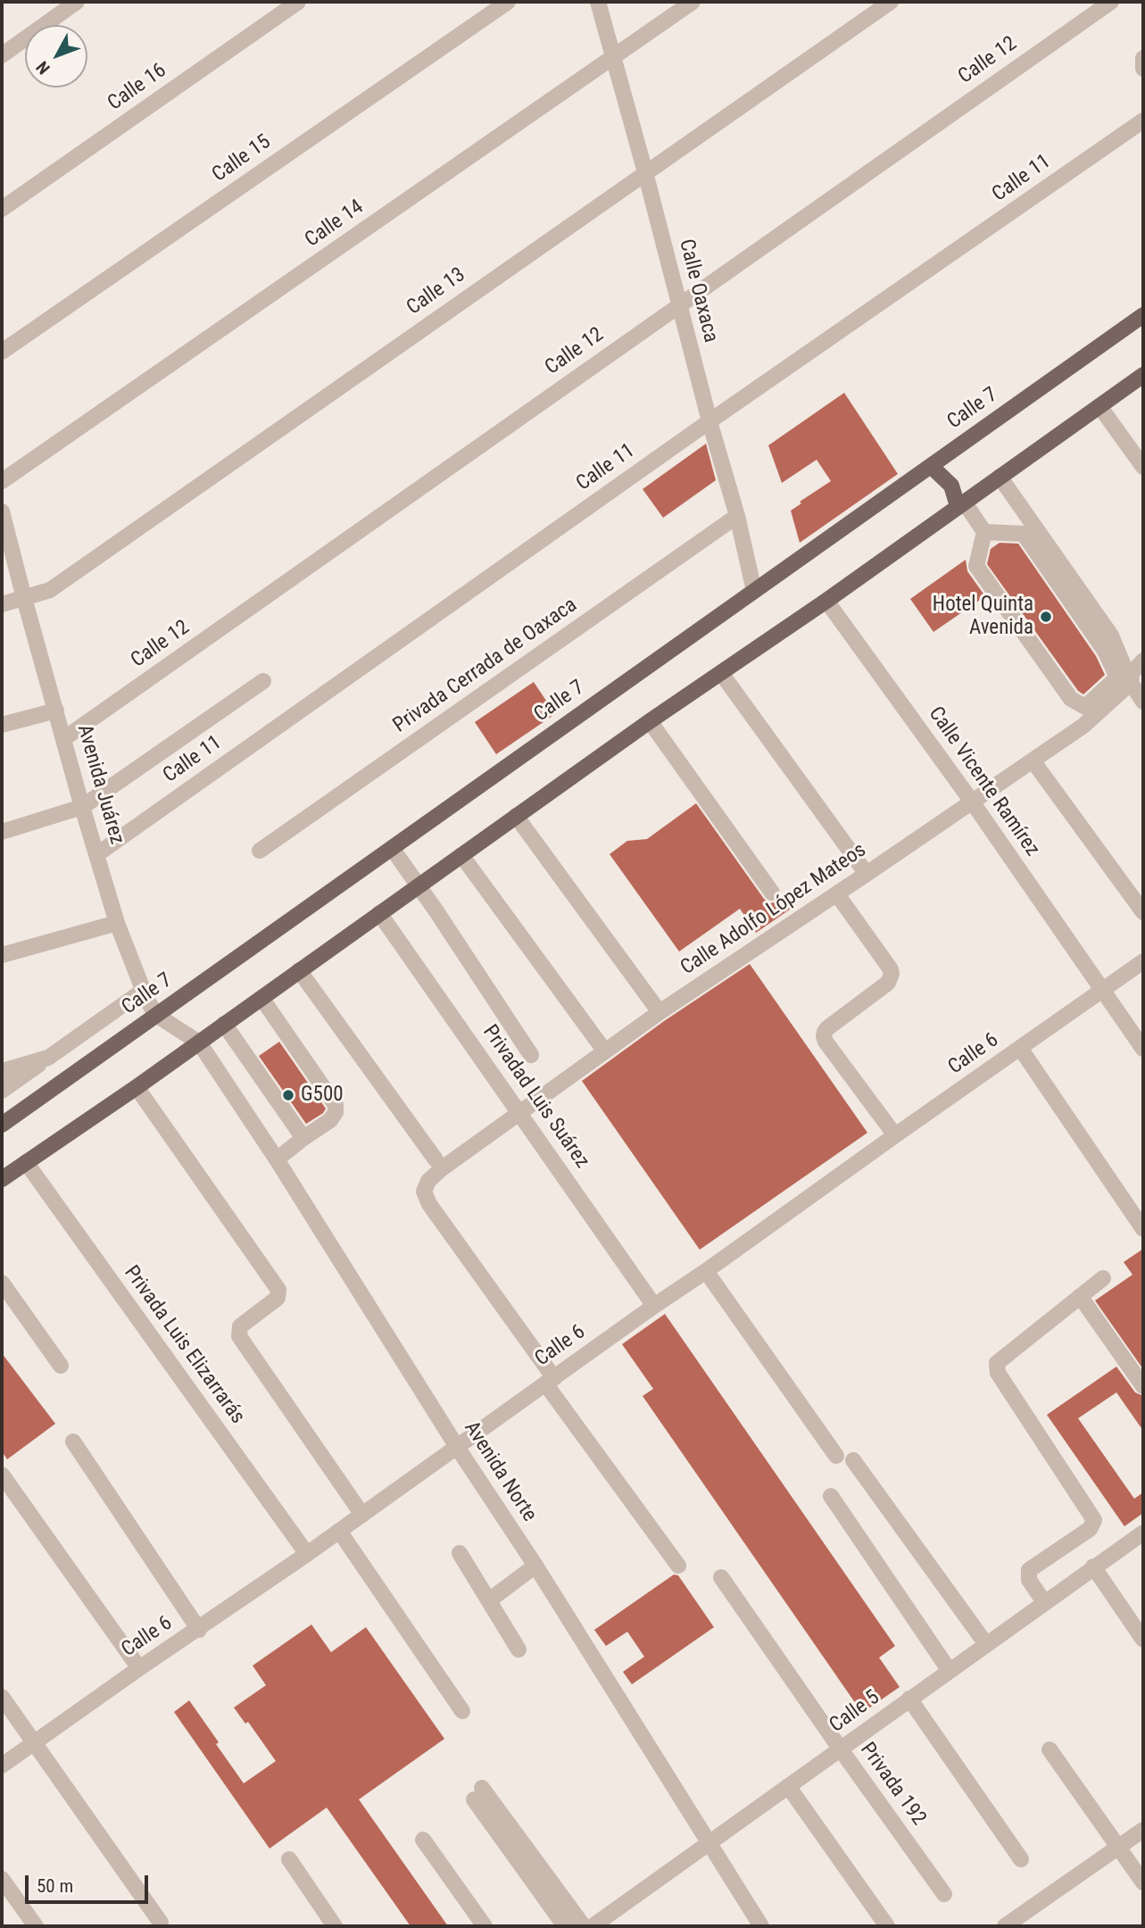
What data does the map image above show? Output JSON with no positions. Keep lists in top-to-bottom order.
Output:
{
  "streets": {
    "main road": ["Calle 7"],
    "street": [
      "Calle 12",
      "Calle 16",
      "Calle 15",
      "Calle 11",
      "Calle 14",
      "Calle Oaxaca",
      "Calle 13",
      "Privada Cerrada de Oaxaca",
      "Calle Vicente Ramírez",
      "Avenida Juárez",
      "Calle Adolfo López Mateos",
      "Calle 6",
      "Privadad Luis Suárez",
      "Privada Luis Elizarrarás",
      "Avenida Norte",
      "Calle 5",
      "Privada 192"
    ]
  },
  "crossings": [
    ["Calle 12", "Calle Oaxaca"],
    ["Calle 12", "Avenida Juárez"],
    ["Calle 11", "Calle Oaxaca"],
    ["Calle 11", "Avenida Juárez"],
    ["Calle 14", "Calle Oaxaca"],
    ["Calle Oaxaca", "Calle 13"],
    ["Calle Oaxaca", "Calle 7"],
    ["Calle Oaxaca", "Privada Cerrada de Oaxaca"],
    ["Calle 13", "Avenida Juárez"],
    ["Calle 7", "Avenida Juárez"],
    ["Calle Vicente Ramírez", "Calle Adolfo López Mateos"],
    ["Calle Vicente Ramírez", "Calle 6"],
    ["Avenida Juárez", "Avenida Norte"],
    ["Calle Adolfo López Mateos", "Calle 6"],
    ["Calle Adolfo López Mateos", "Privadad Luis Suárez"],
    ["Calle 6", "Privadad Luis Suárez"],
    ["Calle 6", "Privada Luis Elizarrarás"],
    ["Calle 6", "Avenida Norte"],
    ["Avenida Norte", "Calle 5"],
    ["Calle 5", "Privada 192"]
  ],
  "places": ["Hotel Quinta Avenida", "G500"],
  "scale_bar": "50 m",
  "north": "bottom left"
}
